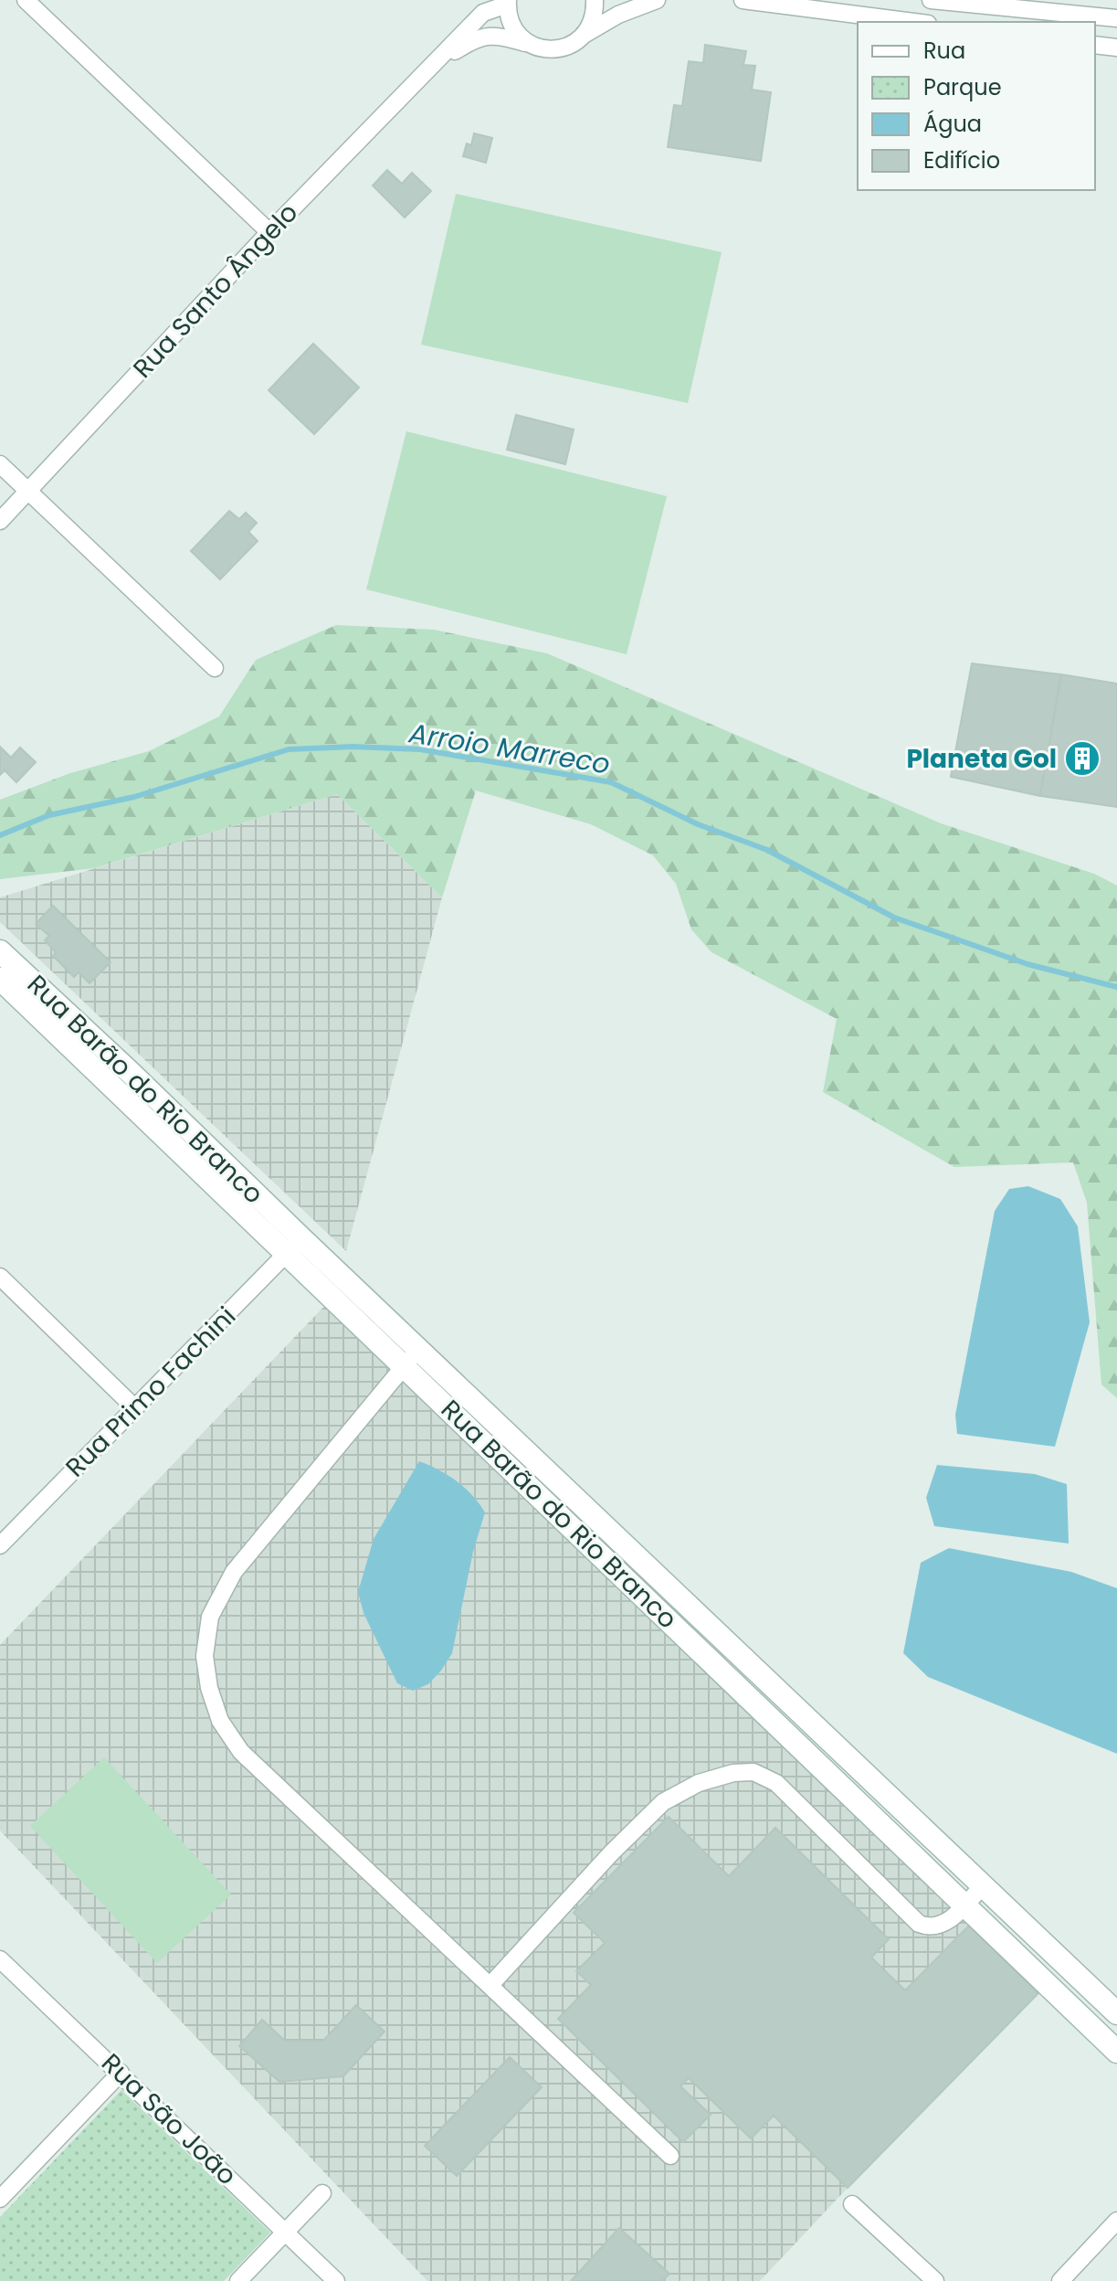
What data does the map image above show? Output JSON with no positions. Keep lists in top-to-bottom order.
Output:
{
  "streets": {
    "main road": ["Rua Barão do Rio Branco"],
    "street": ["Rua Santo Ângelo", "Rua Primo Fachini", "Rua São João"]
  },
  "crossings": [
    ["Rua Barão do Rio Branco", "Rua Primo Fachini"]
  ],
  "water": ["Arroio Marreco"],
  "places": {
    "building": ["Planeta Gol"]
  },
  "legend": [
    "Rua",
    "Parque",
    "Água",
    "Edifício"
  ]
}
